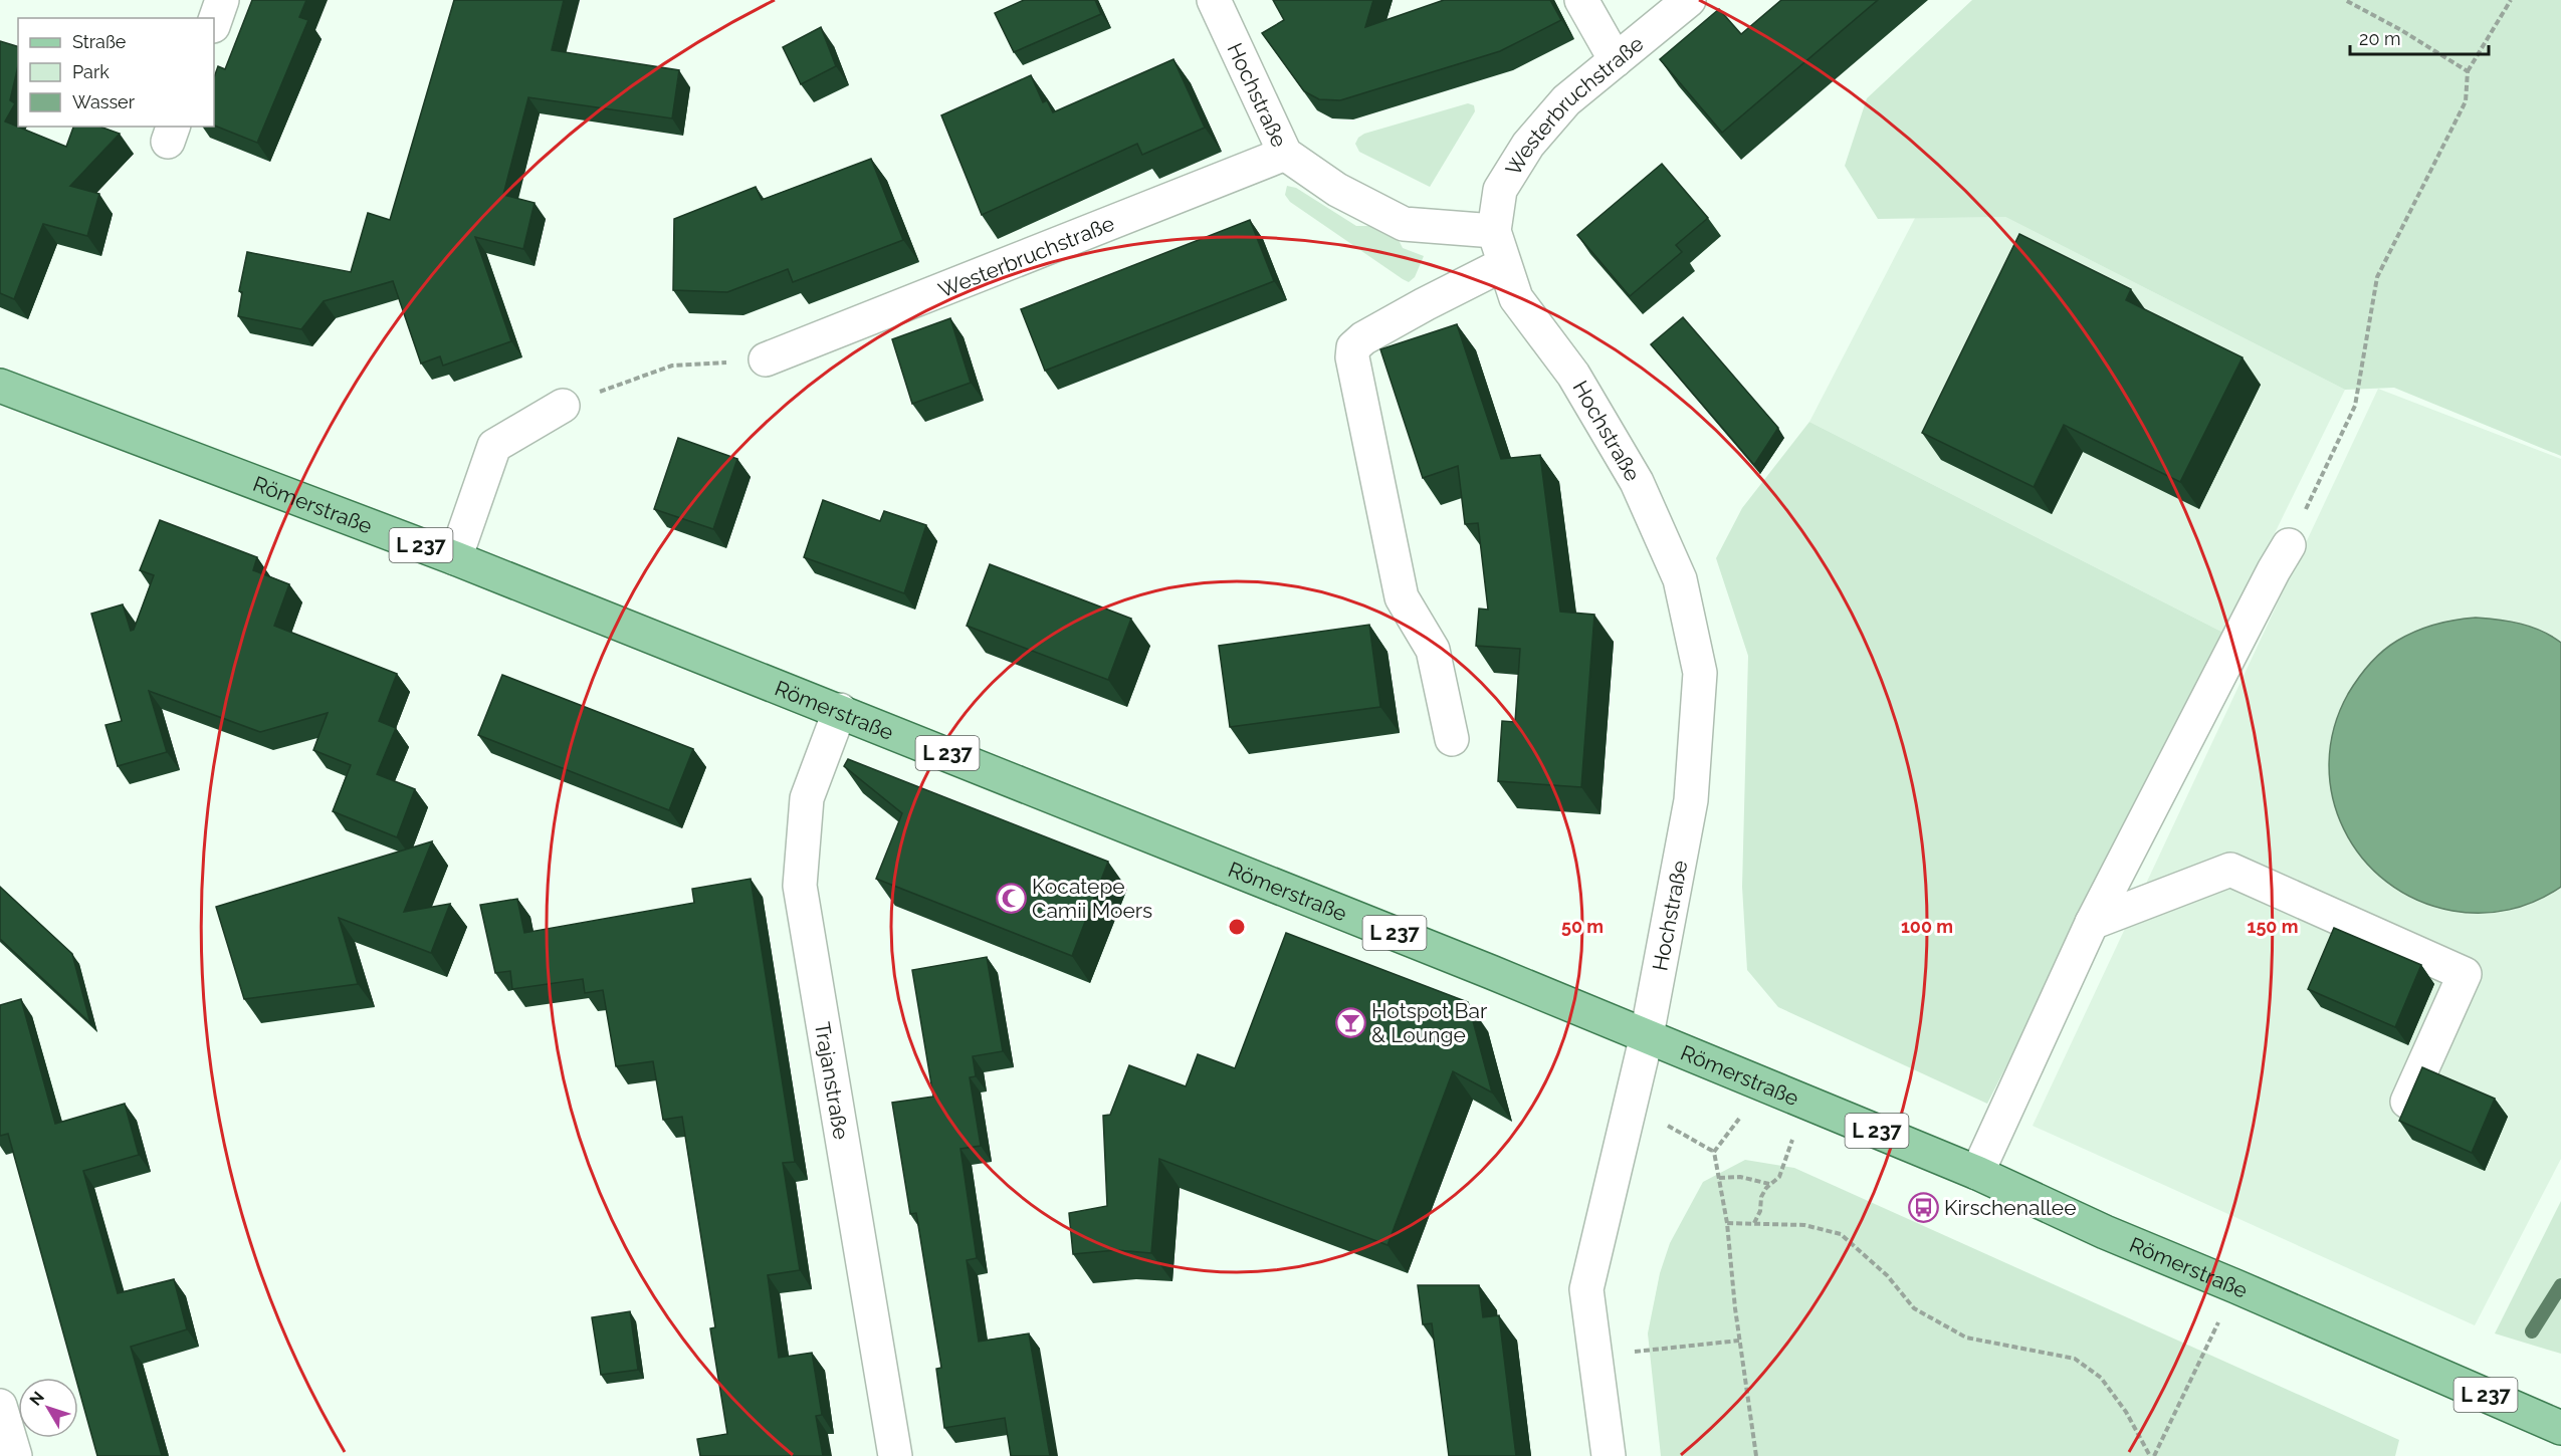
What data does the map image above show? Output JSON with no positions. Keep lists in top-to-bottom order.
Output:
{
  "streets": {
    "main road": ["Römerstraße", "L 237"],
    "street": ["Hochstraße", "Westerbruchstraße", "Trajanstraße"]
  },
  "crossings": [
    ["Hochstraße", "Westerbruchstraße"],
    ["Hochstraße", "Römerstraße"],
    ["Römerstraße", "Trajanstraße"]
  ],
  "places": {
    "mosque": ["Kocatepe Camii Moers"],
    "bar": ["Hotspot Bar & Lounge"],
    "bus stop": ["Kirschenallee"]
  },
  "legend": ["Straße", "Park", "Wasser"],
  "scale_bar": "20 m",
  "north": "top left",
  "rings": ["50 m", "100 m", "150 m"]
}
